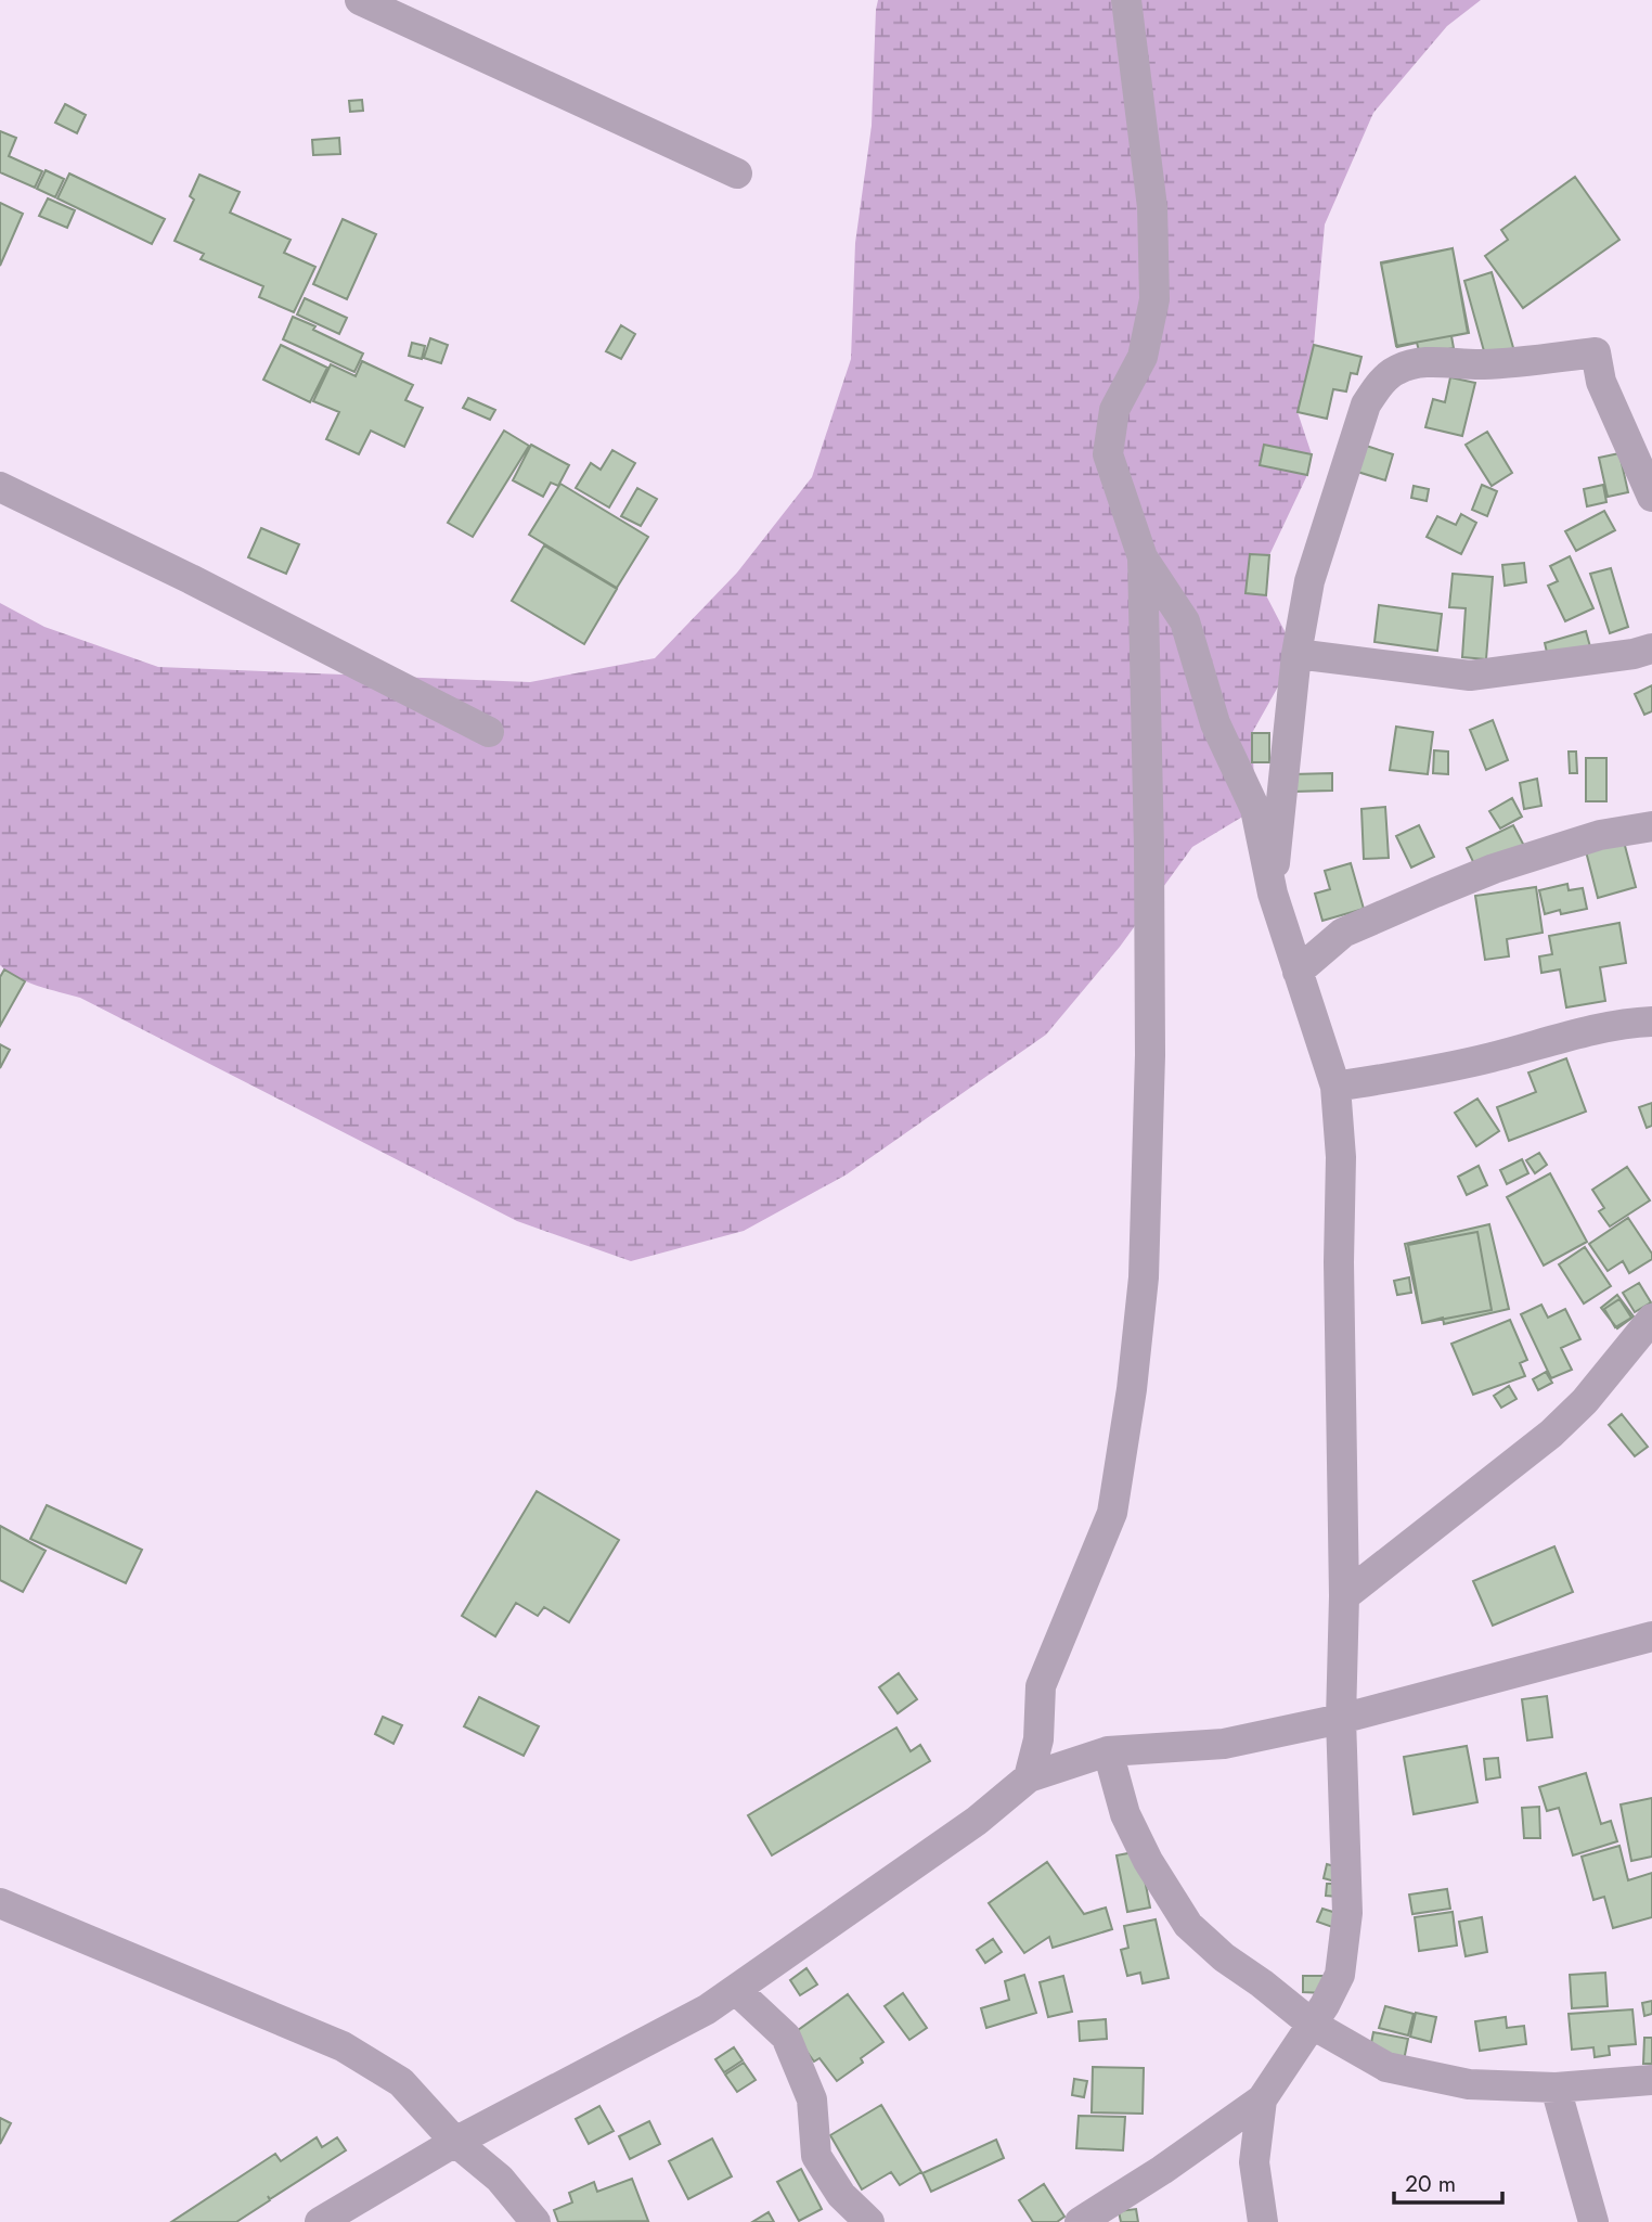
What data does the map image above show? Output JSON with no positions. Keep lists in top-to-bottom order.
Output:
{
  "scale_bar": "20 m"
}
